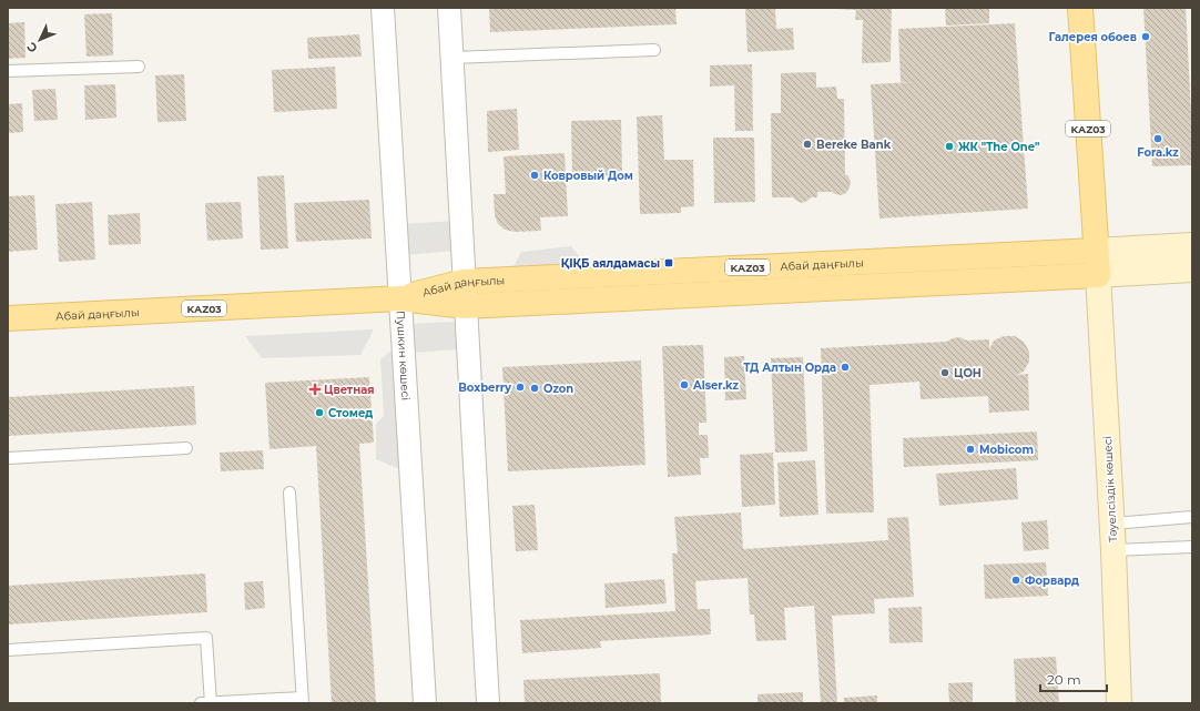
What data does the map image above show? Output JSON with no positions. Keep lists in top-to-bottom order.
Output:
{
  "streets": {
    "main road": ["KАZ03", "Абай даңғылы", "Тәуелсіздік көшесі"],
    "street": ["Пушкин көшесі"]
  },
  "crossings": [
    ["KАZ03", "Абай даңғылы"],
    ["KАZ03", "Тәуелсіздік көшесі"],
    ["Абай даңғылы", "Пушкин көшесі"],
    ["Абай даңғылы", "Тәуелсіздік көшесі"]
  ],
  "places": {
    "other": [
      "Галерея обоев",
      "Fora.kz",
      "Bereke Bank",
      "ЖК \"The One\"",
      "Ковровый Дом",
      "ТД Алтын Орда",
      "ЦОН",
      "Alser.kz",
      "Boxberry",
      "Ozon",
      "Стомед",
      "Mobicom",
      "Форвард"
    ],
    "transit": ["ҚІҚБ аялдамасы"],
    "health": ["Цветная"]
  },
  "scale_bar": "20 m",
  "north": "bottom left"
}
